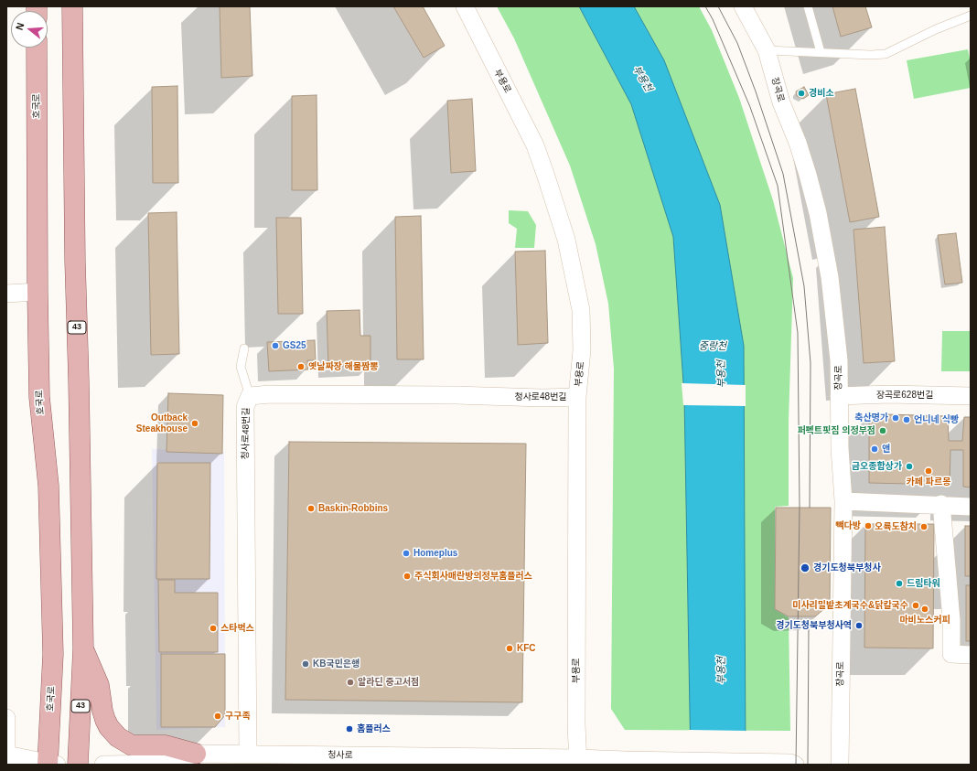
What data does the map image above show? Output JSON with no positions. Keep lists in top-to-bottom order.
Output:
{
  "streets": {
    "main road": ["호국로", "43"],
    "street": [
      "부용로",
      "장곡로",
      "장곡로628번길",
      "청사로48번길",
      "청사로"
    ]
  },
  "crossings": [
    ["부용로", "청사로48번길"],
    ["부용로", "청사로"],
    ["장곡로", "장곡로628번길"],
    ["청사로48번길", "청사로"]
  ],
  "water": ["부용천", "중랑천"],
  "places": [
    "경비소",
    "GS25",
    "옛날짜장 해물짬뽕",
    "축산명가",
    "언니네 식빵",
    "Outback Steakhouse",
    "퍼펙트핏짐 의정부점",
    "앤",
    "금오종합상가",
    "카페 파르몽",
    "Baskin-Robbins",
    "빽다방",
    "오륙도참치",
    "Homeplus",
    "경기도청북부청사",
    "주식회사매란방의정부홈플러스",
    "드림타워",
    "미사리밀밭초계국수&닭칼국수",
    "마비노스커피",
    "경기도청북부청사역",
    "스타벅스",
    "KFC",
    "KB국민은행",
    "알라딘 중고서점",
    "구구족",
    "홈플러스"
  ],
  "north": "left"
}
